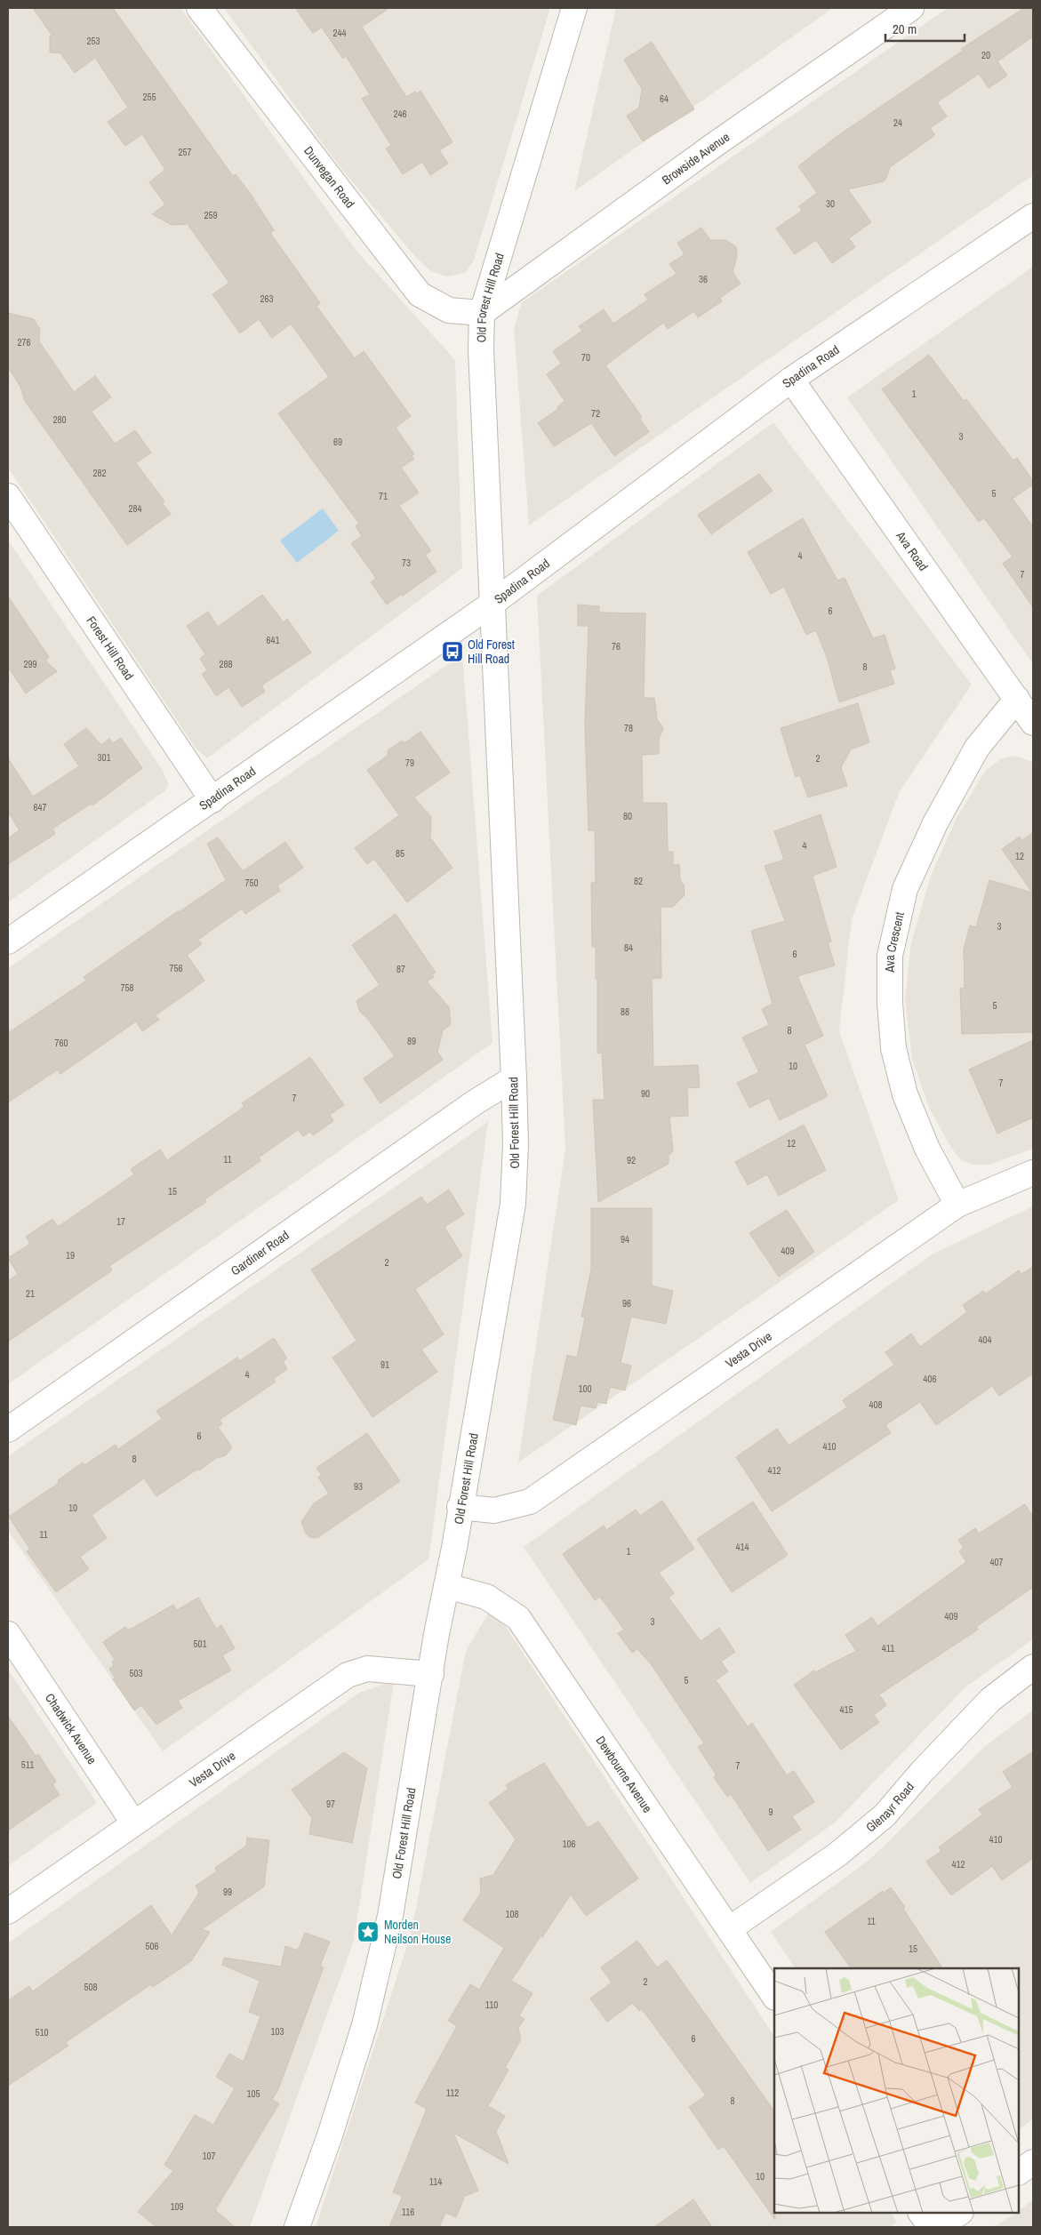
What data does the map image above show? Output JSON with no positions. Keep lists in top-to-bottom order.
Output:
{
  "streets": {
    "street": [
      "Browside Avenue",
      "Dunvegan Road",
      "Old Forest Hill Road",
      "Spadina Road",
      "Ava Road",
      "Forest Hill Road",
      "Ava Crescent",
      "Gardiner Road",
      "Vesta Drive",
      "Chadwick Avenue",
      "Dewbourne Avenue",
      "Glenayr Road"
    ]
  },
  "crossings": [
    ["Browside Avenue", "Dunvegan Road"],
    ["Browside Avenue", "Old Forest Hill Road"],
    ["Dunvegan Road", "Old Forest Hill Road"],
    ["Old Forest Hill Road", "Spadina Road"],
    ["Old Forest Hill Road", "Gardiner Road"],
    ["Old Forest Hill Road", "Vesta Drive"],
    ["Old Forest Hill Road", "Dewbourne Avenue"],
    ["Spadina Road", "Ava Road"],
    ["Spadina Road", "Forest Hill Road"],
    ["Ava Road", "Ava Crescent"],
    ["Ava Crescent", "Vesta Drive"],
    ["Vesta Drive", "Chadwick Avenue"],
    ["Dewbourne Avenue", "Glenayr Road"]
  ],
  "places": {
    "bus stop": ["Old Forest Hill Road"],
    "place": ["Morden Neilson House"]
  },
  "house_numbers": [
    "244",
    "253",
    "20",
    "255",
    "64",
    "246",
    "24",
    "257",
    "30",
    "259",
    "36",
    "263",
    "276",
    "70",
    "1",
    "72",
    "280",
    "3",
    "69",
    "282",
    "5",
    "71",
    "284",
    "4",
    "73",
    "7",
    "6",
    "641",
    "76",
    "299",
    "288",
    "8",
    "78",
    "301",
    "2",
    "79",
    "647",
    "80",
    "4",
    "85",
    "12",
    "82",
    "750",
    "3",
    "84",
    "6",
    "756",
    "87",
    "758",
    "5",
    "88",
    "8",
    "89",
    "760",
    "10",
    "7",
    "90",
    "7",
    "12",
    "11",
    "92",
    "15",
    "17",
    "94",
    "409",
    "19",
    "2",
    "21",
    "96",
    "404",
    "91",
    "4",
    "406",
    "100",
    "408",
    "6",
    "410",
    "8",
    "412",
    "93",
    "10",
    "11",
    "414",
    "1",
    "407",
    "409",
    "3",
    "501",
    "411",
    "503",
    "5",
    "415",
    "511",
    "7",
    "97",
    "9",
    "410",
    "106",
    "412",
    "99",
    "108",
    "11",
    "506",
    "15",
    "2",
    "508",
    "110",
    "103",
    "510",
    "6",
    "112",
    "105",
    "8",
    "107",
    "10",
    "114",
    "109",
    "116"
  ],
  "scale_bar": "20 m"
}
